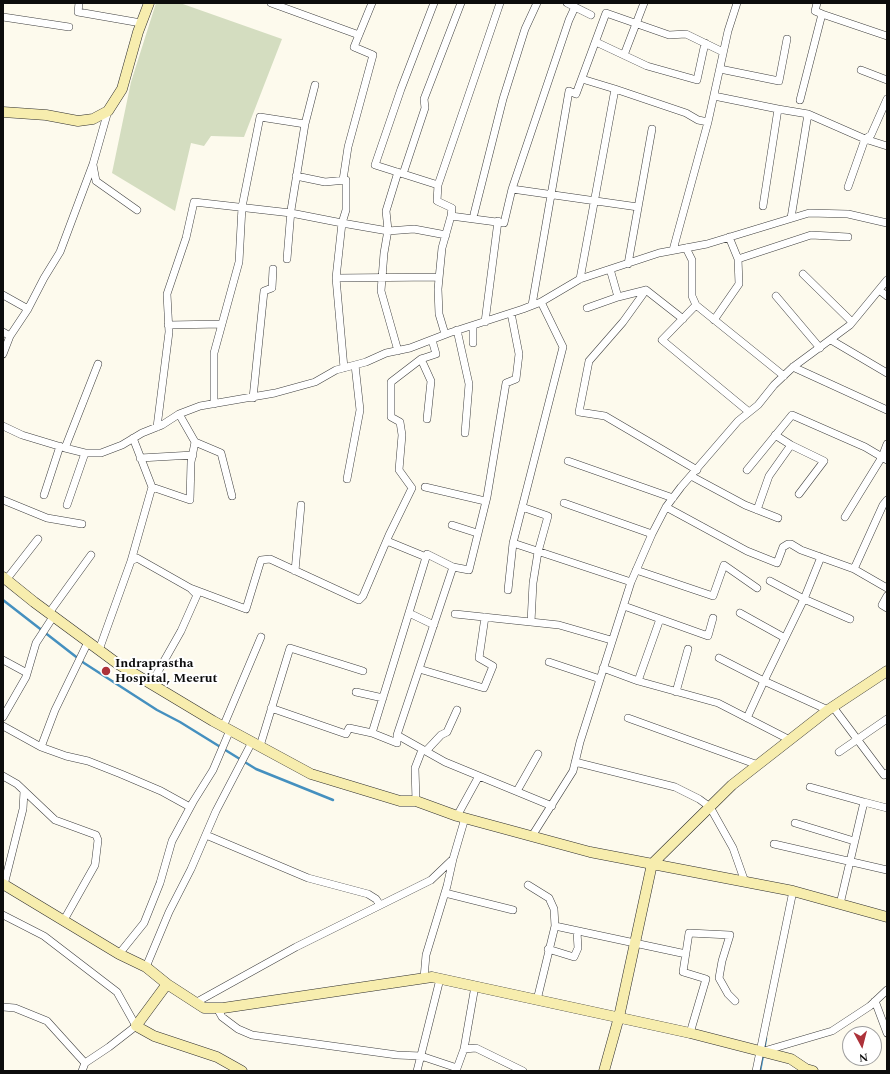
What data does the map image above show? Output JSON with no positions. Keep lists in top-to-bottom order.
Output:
{
  "places": ["Indraprastha Hospital, Meerut"],
  "north": "bottom"
}
